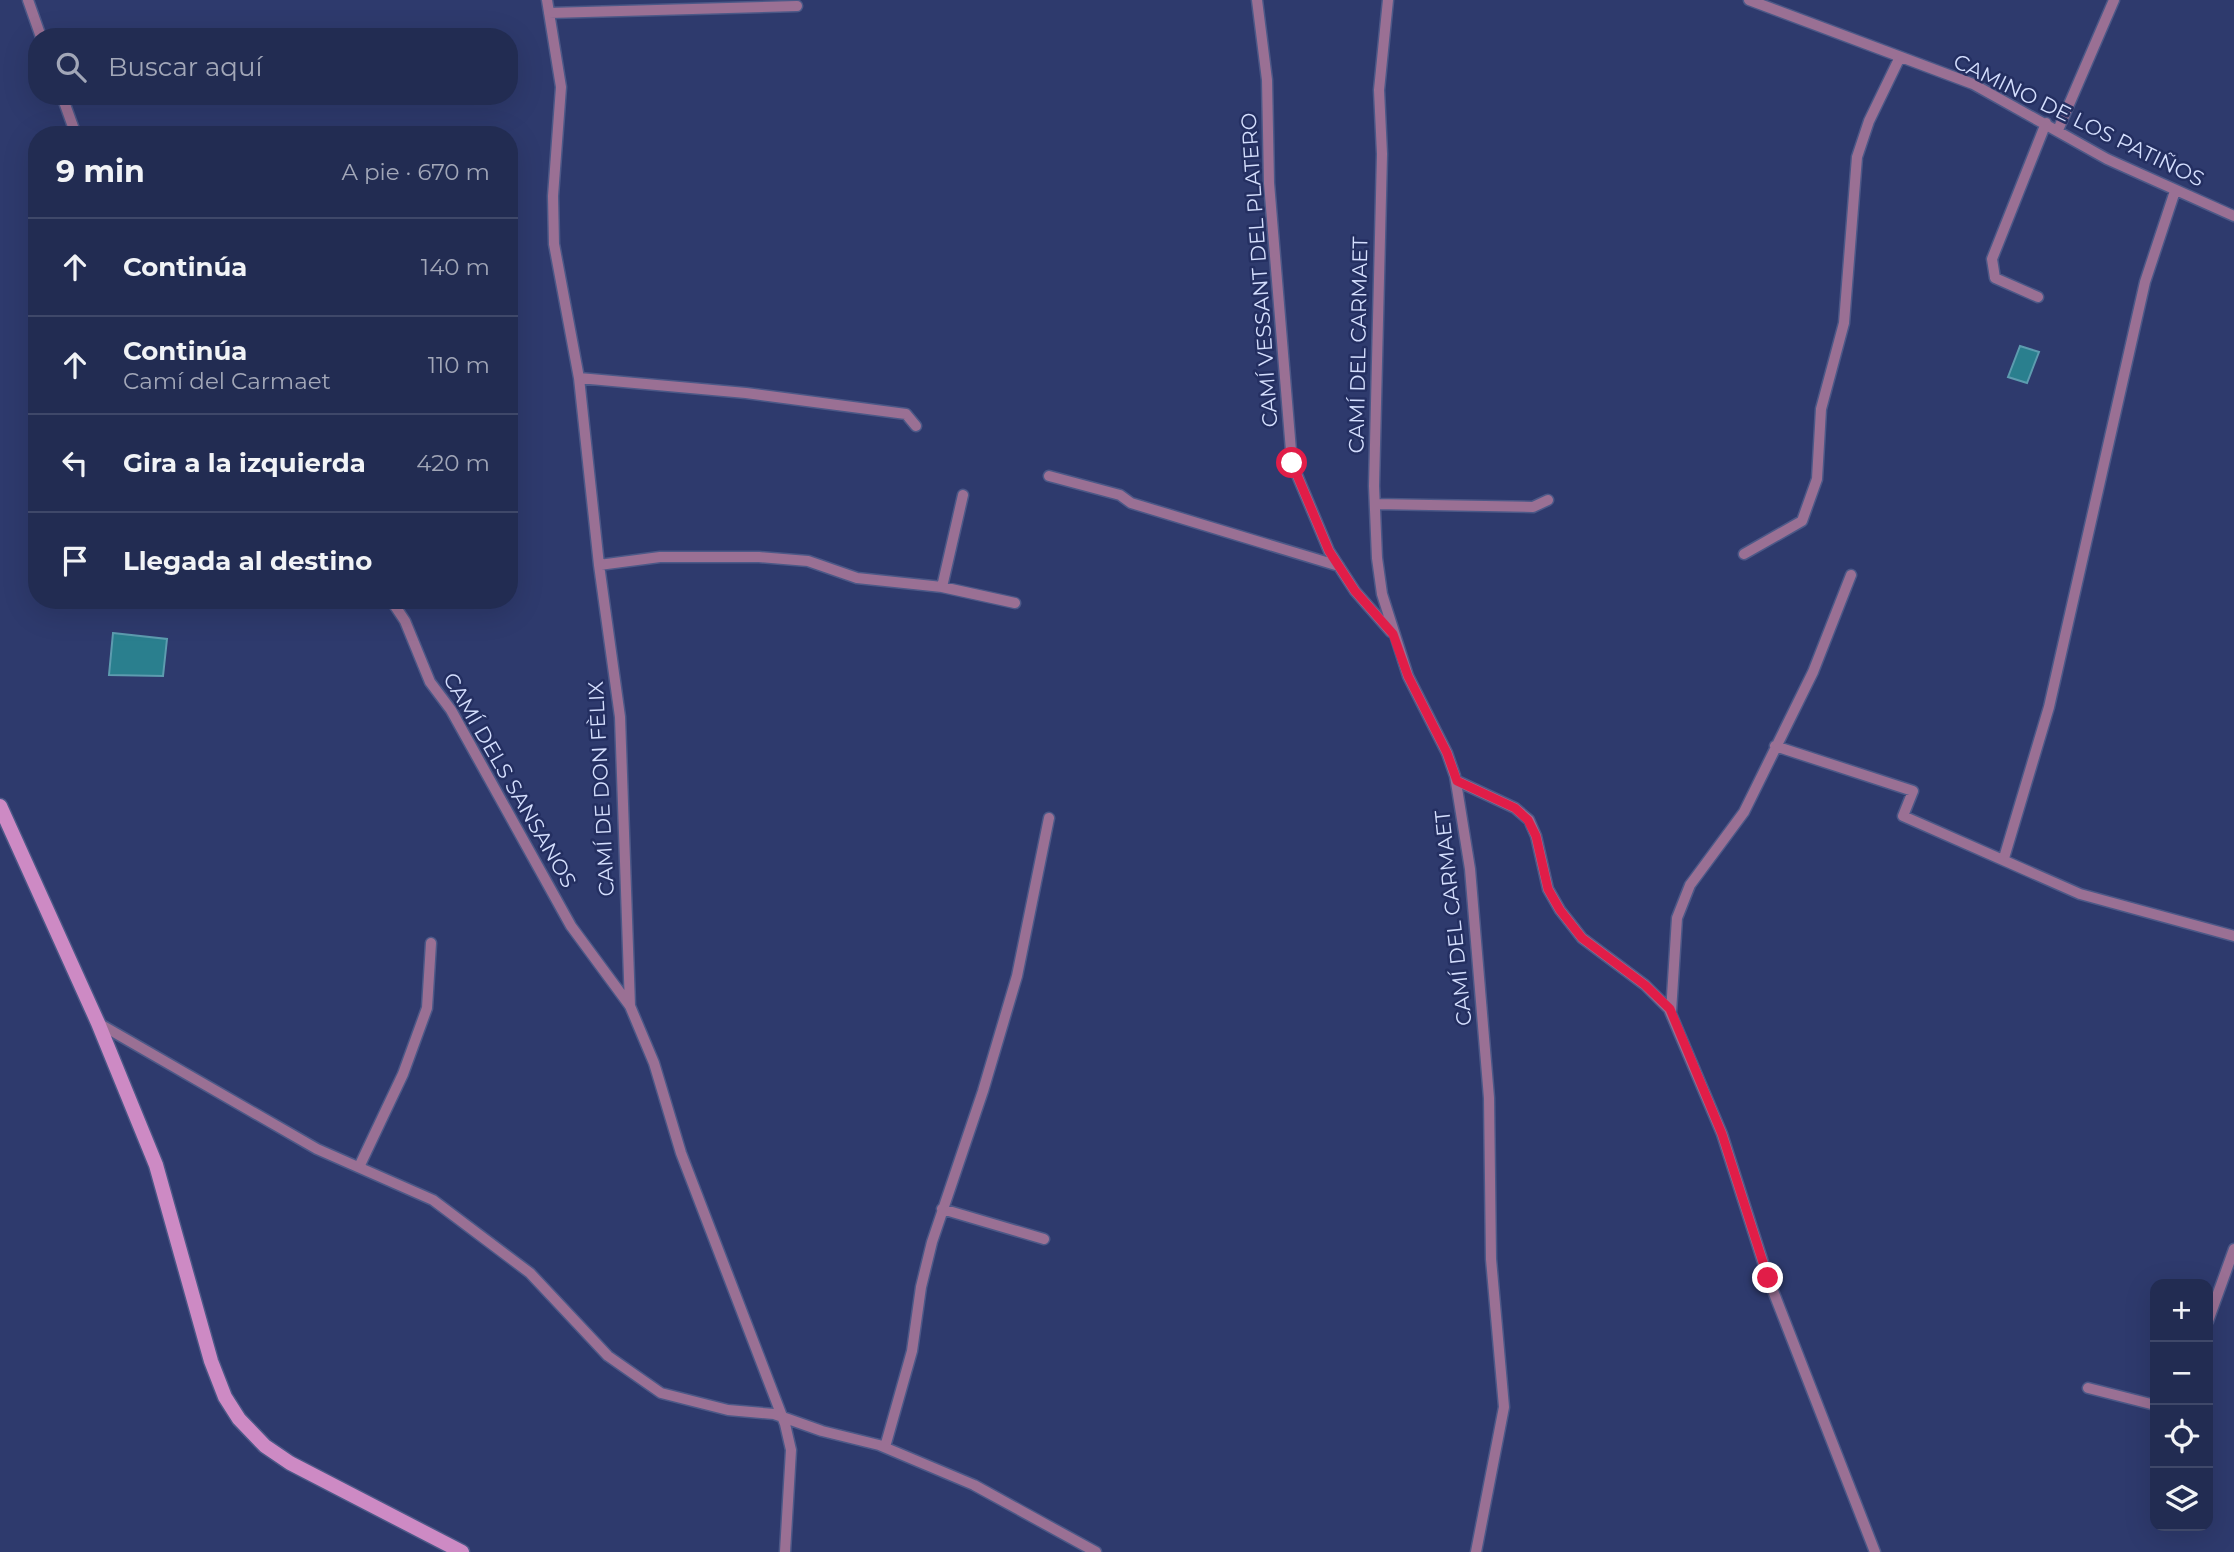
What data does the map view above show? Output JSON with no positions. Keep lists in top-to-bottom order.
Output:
{
  "streets": {
    "street": [
      "CAMINO DE LOS PATIÑOS",
      "CAMÍ VESSANT DEL PLATERO",
      "CAMÍ DEL CARMAET",
      "CAMÍ DELS SANSANOS",
      "CAMÍ DE DON FÈLIX"
    ]
  },
  "crossings": [
    ["CAMÍ VESSANT DEL PLATERO", "CAMÍ DEL CARMAET"],
    ["CAMÍ DELS SANSANOS", "CAMÍ DE DON FÈLIX"]
  ],
  "page": {
    "search": "Buscar aquí",
    "heading": ["9 min", "A pie · 670 m"],
    "list": [
      ["Continúa", "140 m"],
      ["Continúa", "Camí del Carmaet", "110 m"],
      ["Gira a la izquierda", "420 m"],
      "Llegada al destino"
    ],
    "map_buttons": ["+", "−"]
  }
}
